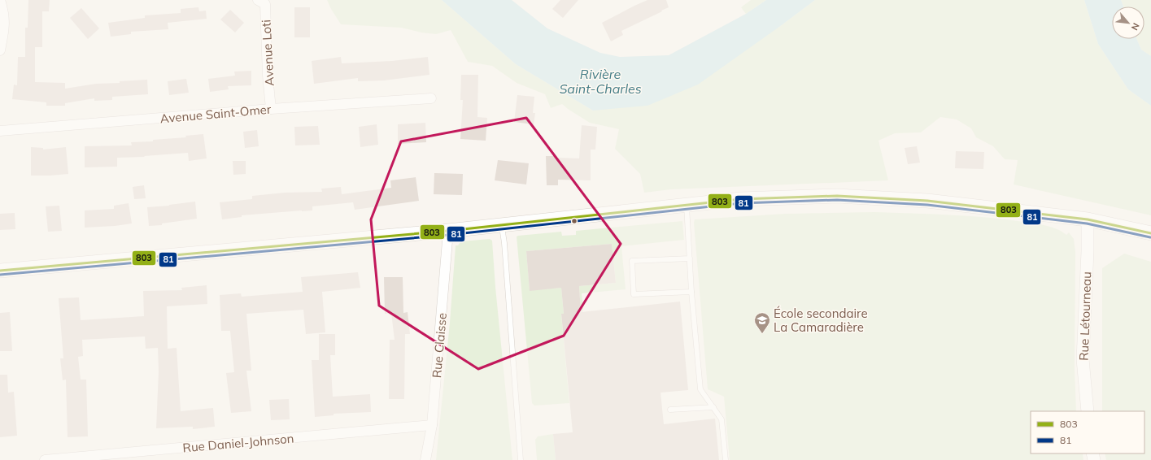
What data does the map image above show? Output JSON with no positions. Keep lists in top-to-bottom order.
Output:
{
  "streets": {
    "street": [
      "Avenue Loti",
      "Avenue Saint-Omer",
      "Rue Létourneau",
      "Rue Claisse",
      "Rue Daniel-Johnson"
    ]
  },
  "crossings": [
    ["Avenue Loti", "Avenue Saint-Omer"],
    ["Rue Claisse", "Rue Daniel-Johnson"]
  ],
  "water": ["Rivière Saint-Charles"],
  "places": {
    "school or university": ["École secondaire La Camaradière"]
  },
  "lines": ["transit line 803", "transit line 81"],
  "legend": ["803", "81"],
  "north": "bottom right"
}
